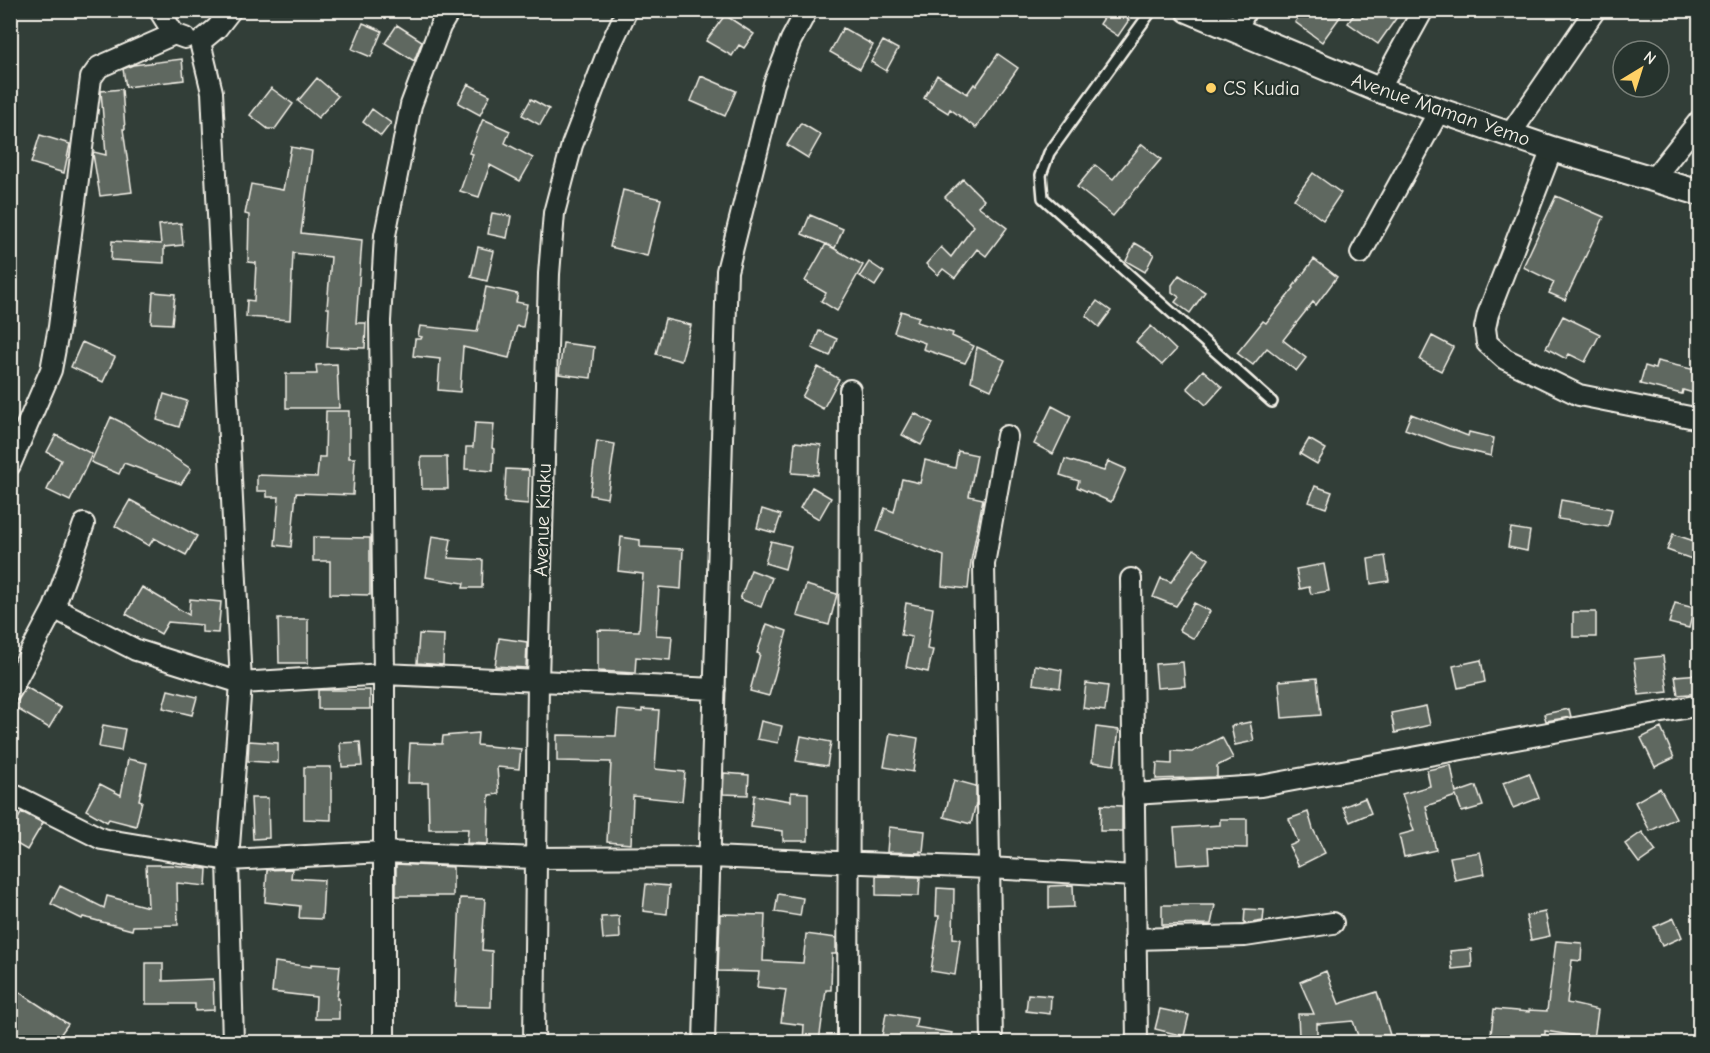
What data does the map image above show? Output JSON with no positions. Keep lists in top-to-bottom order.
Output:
{
  "streets": {
    "street": ["Avenue Maman Yemo", "Avenue Kiaku"]
  },
  "places": ["CS Kudia"],
  "north": "top right"
}
